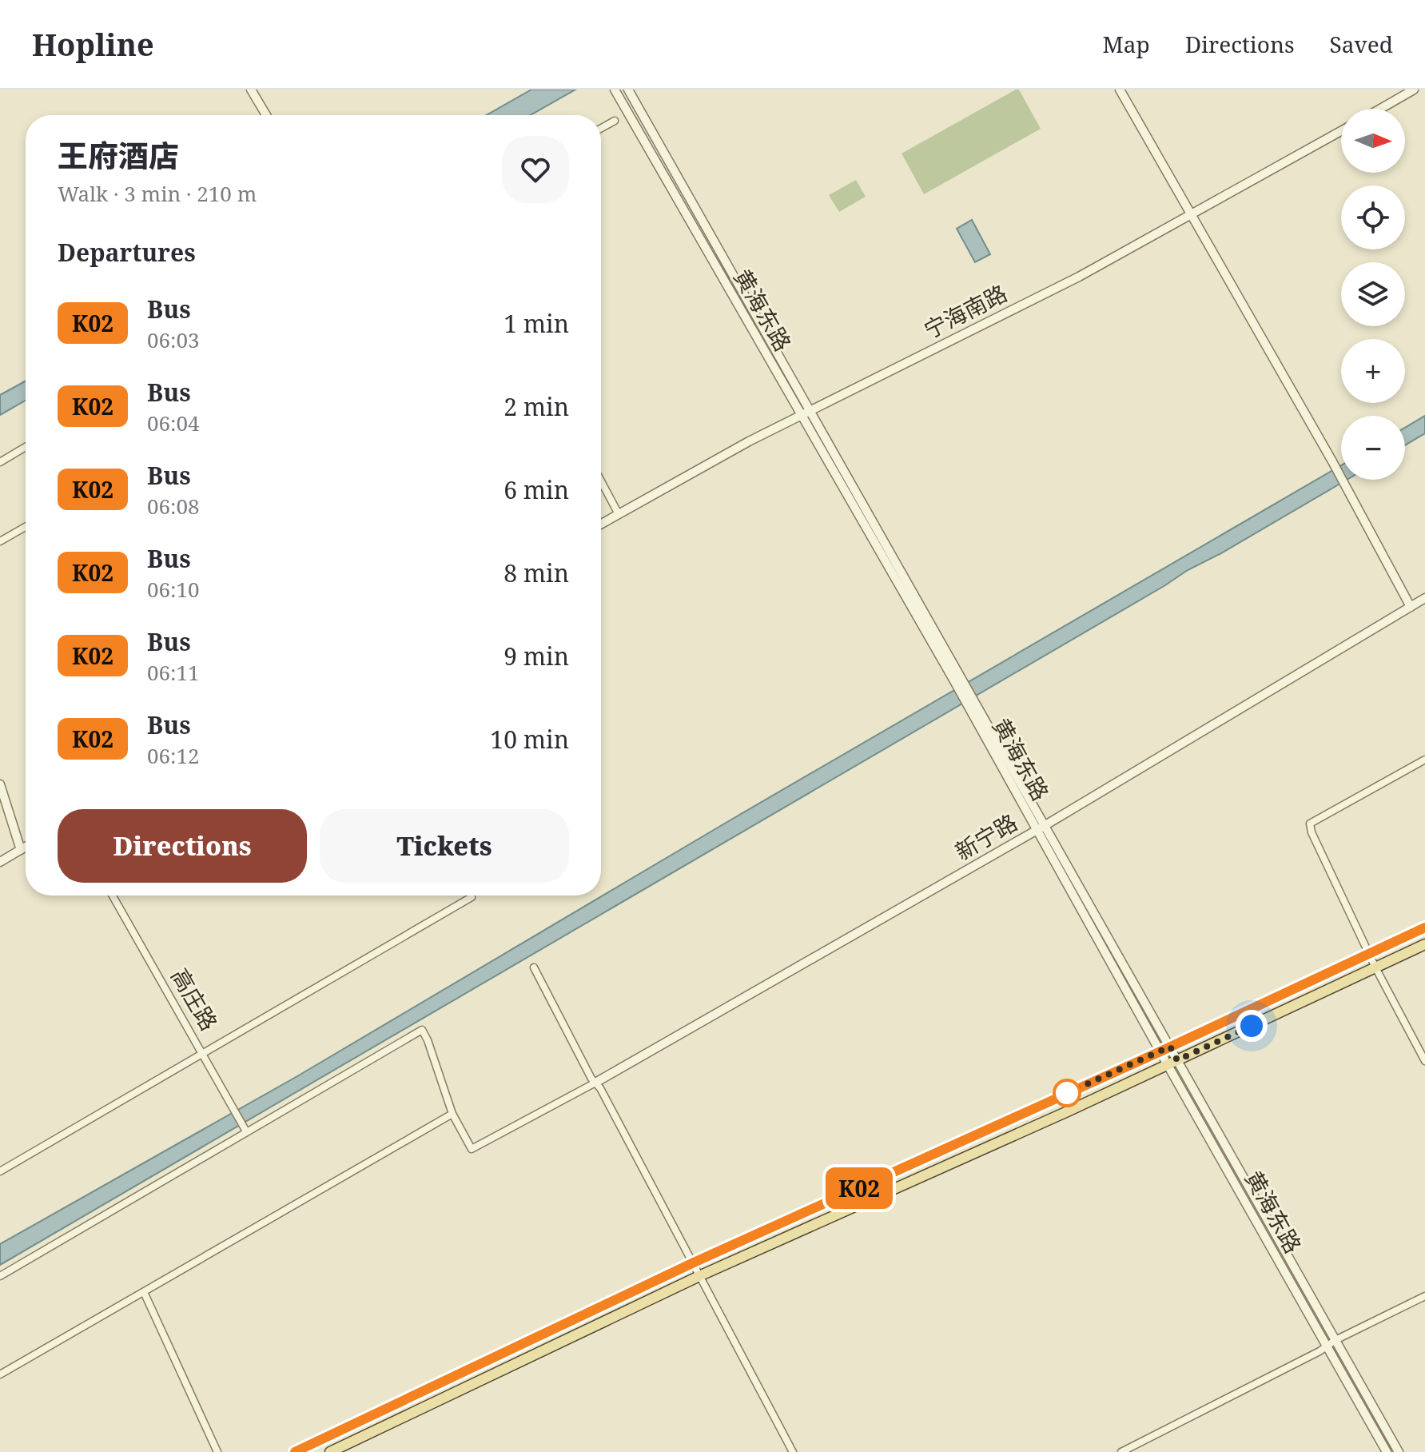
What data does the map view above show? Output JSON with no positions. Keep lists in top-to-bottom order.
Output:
{
  "streets": {
    "street": [
      "黄海东路",
      "宁海南路",
      "新宁路",
      "高庄路"
    ]
  },
  "crossings": [
    ["黄海东路", "宁海南路"],
    ["黄海东路", "新宁路"]
  ],
  "lines": ["bus line K02"],
  "north": "right",
  "page": {
    "header": "Hopline",
    "nav": ["Map", "Directions", "Saved"],
    "on_map": "K02",
    "map_buttons": ["+", "−"],
    "heading": [
      ["王府酒店", "Walk · 3 min · 210 m"],
      "Departures"
    ],
    "list": [
      {
        "mark": "K02",
        "name": "Bus",
        "note": "06:03",
        "value": "1 min"
      },
      {
        "mark": "K02",
        "name": "Bus",
        "note": "06:04",
        "value": "2 min"
      },
      {
        "mark": "K02",
        "name": "Bus",
        "note": "06:08",
        "value": "6 min"
      },
      {
        "mark": "K02",
        "name": "Bus",
        "note": "06:10",
        "value": "8 min"
      },
      {
        "mark": "K02",
        "name": "Bus",
        "note": "06:11",
        "value": "9 min"
      },
      {
        "mark": "K02",
        "name": "Bus",
        "note": "06:12",
        "value": "10 min"
      }
    ],
    "buttons": ["Directions", "Tickets"]
  }
}
